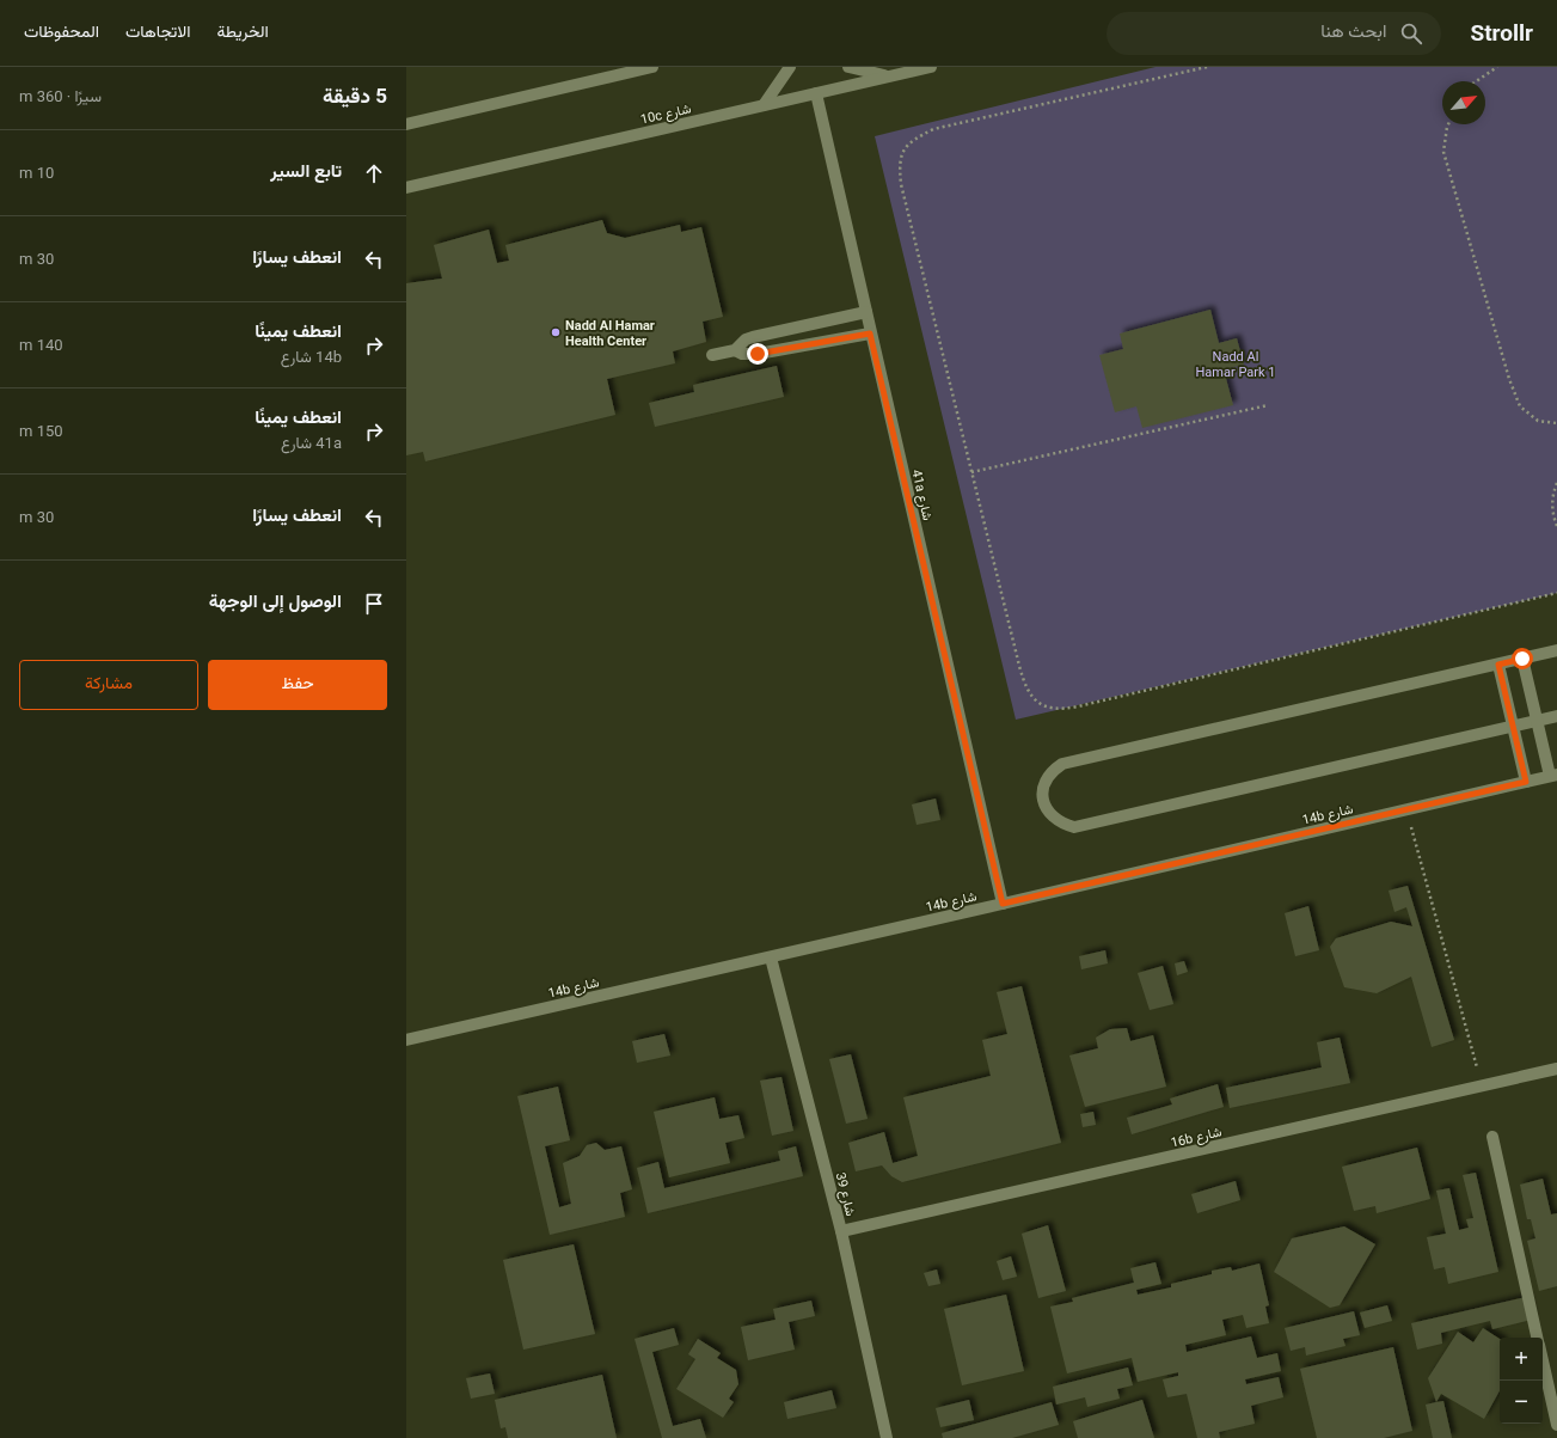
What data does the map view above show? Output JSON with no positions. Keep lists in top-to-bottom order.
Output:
{
  "streets": {
    "street": [
      "10c شارع",
      "41a شارع",
      "14b شارع",
      "16b شارع",
      "شارع 39"
    ]
  },
  "crossings": [
    ["10c شارع", "41a شارع"],
    ["41a شارع", "14b شارع"],
    ["14b شارع", "شارع 39"],
    ["16b شارع", "شارع 39"]
  ],
  "parks": ["Nadd Al Hamar Park 1"],
  "places": ["Nadd Al Hamar Health Center"],
  "north": "top right",
  "page": {
    "header": "Strollr",
    "search": "ابحث هنا",
    "nav": ["الخريطة", "الاتجاهات", "المحفوظات"],
    "heading": ["5 دقيقة", "سيرًا · 360 m"],
    "list": [
      ["تابع السير", "10 m"],
      ["انعطف يسارًا", "30 m"],
      ["انعطف يمينًا", "14b شارع", "140 m"],
      ["انعطف يمينًا", "41a شارع", "150 m"],
      ["انعطف يسارًا", "30 m"],
      "الوصول إلى الوجهة"
    ],
    "buttons": ["حفظ", "مشاركة"],
    "map_buttons": ["+", "−"]
  }
}
